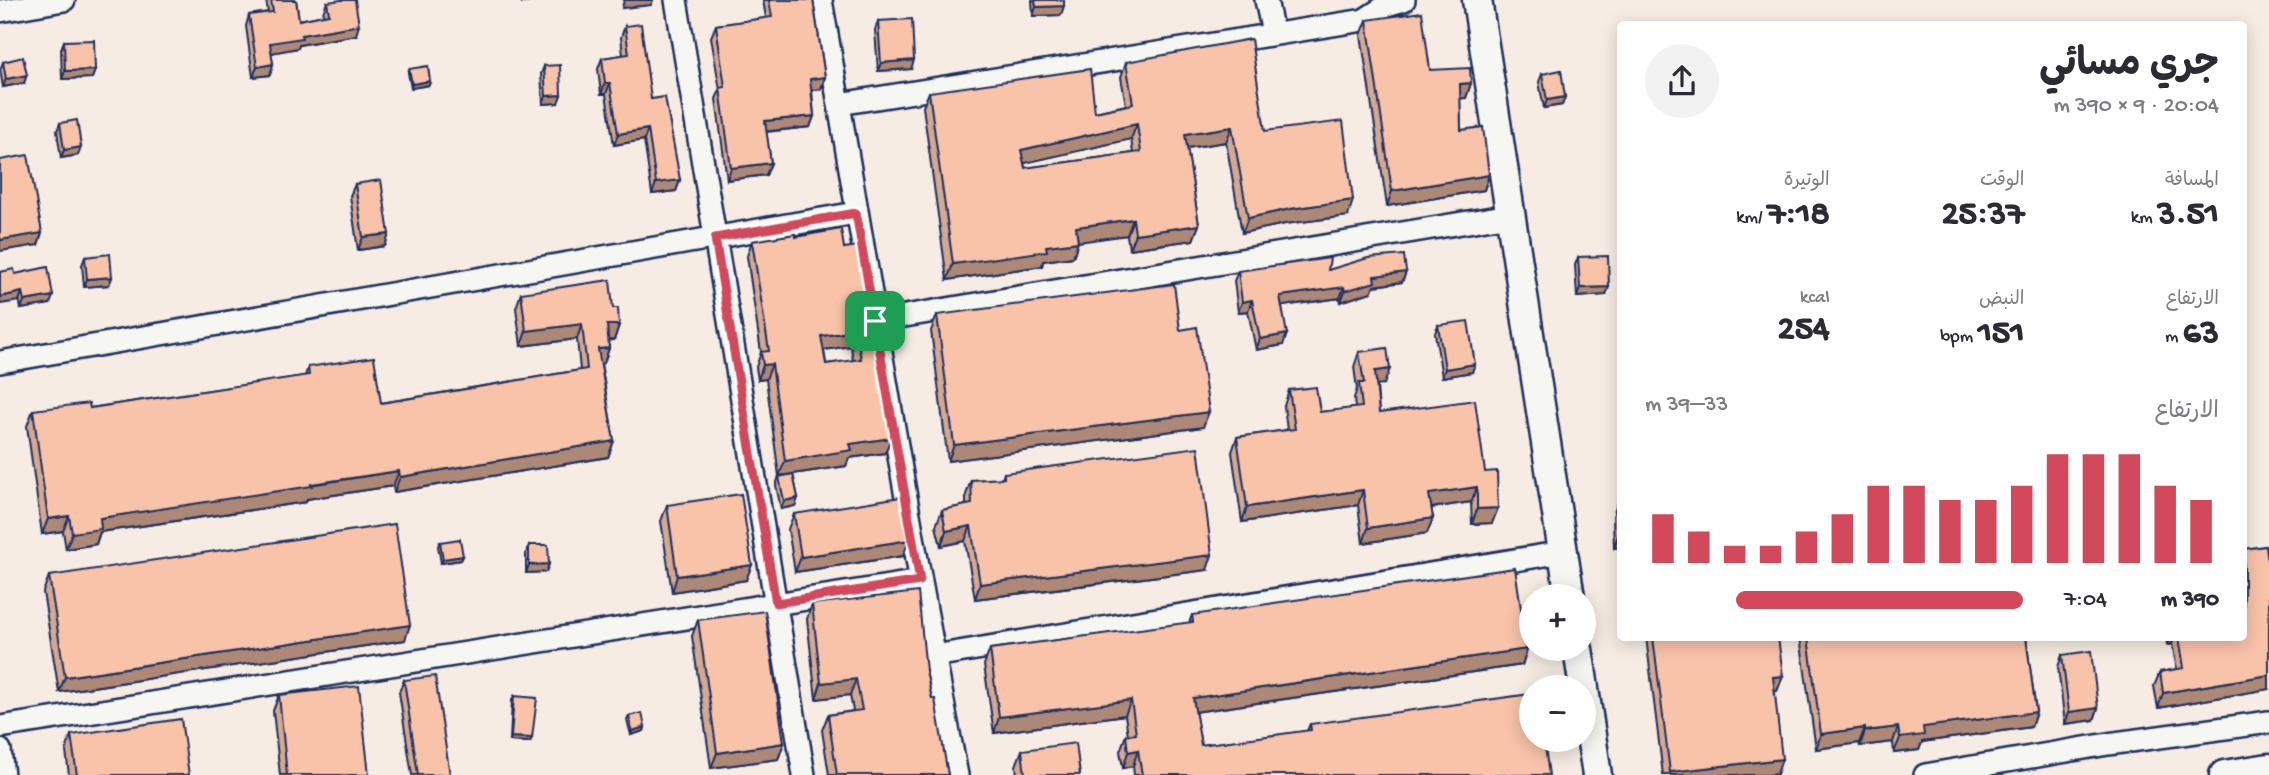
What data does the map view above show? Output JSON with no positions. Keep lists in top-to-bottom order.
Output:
{
  "page": {
    "heading": ["جري مسائي", "20:04 · 9 × 390 m"],
    "stats": [
      ["المسافة", "3.51 km"],
      ["الوقت", "25:37"],
      ["الوتيرة", "7:18 /km"],
      ["الارتفاع", "63 m"],
      ["النبض", "151 bpm"],
      ["kcal", "254"]
    ],
    "chart": ["الارتفاع", "33–39 m"],
    "list": [
      {
        "name": "390 m",
        "note": "7:04"
      }
    ],
    "map_buttons": ["+", "−"]
  }
}
